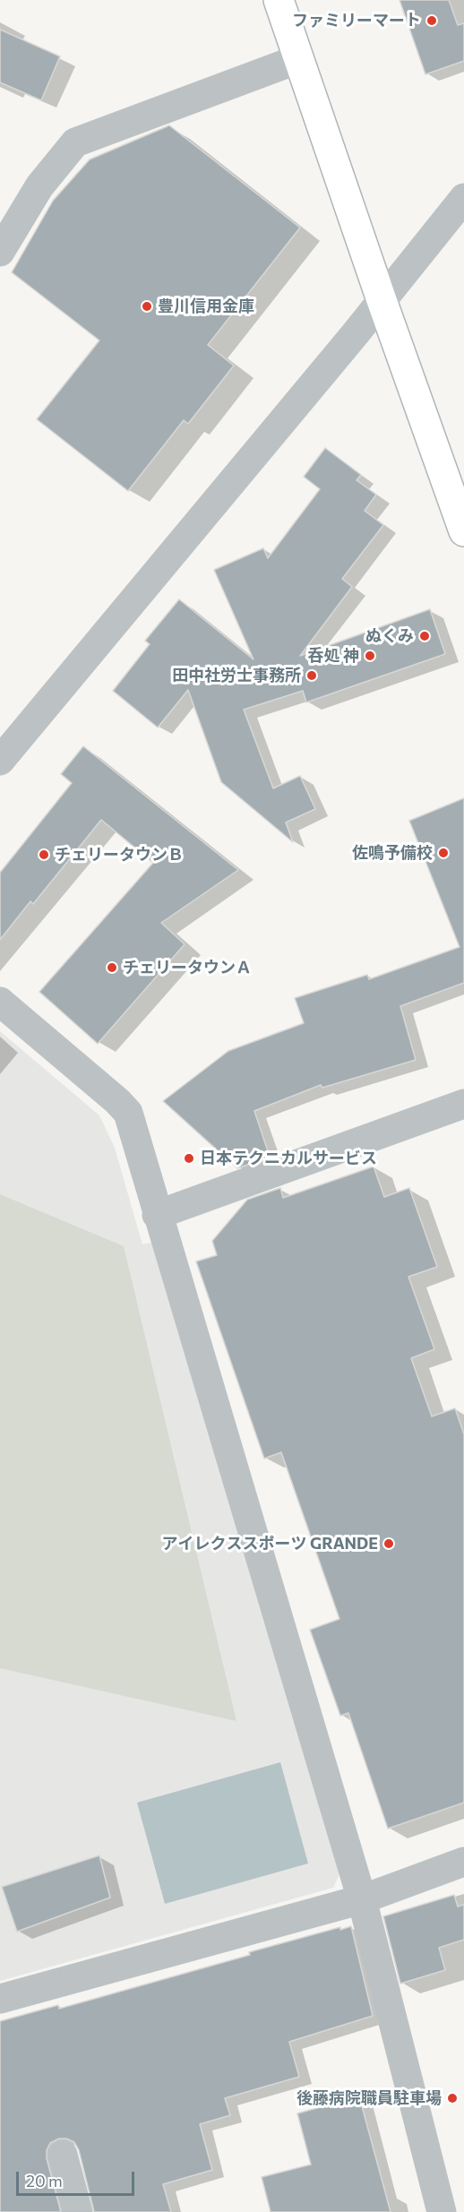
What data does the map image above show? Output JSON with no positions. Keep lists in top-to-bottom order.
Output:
{
  "places": [
    "ファミリーマート",
    "豊川信用金庫",
    "ぬくみ",
    "呑処 神",
    "田中社労士事務所",
    "佐鳴予備校",
    "チェリータウンＢ",
    "チェリータウンＡ",
    "日本テクニカルサービス",
    "アイレクススポーツ GRANDE",
    "後藤病院職員駐車場"
  ],
  "scale_bar": "20 m"
}
